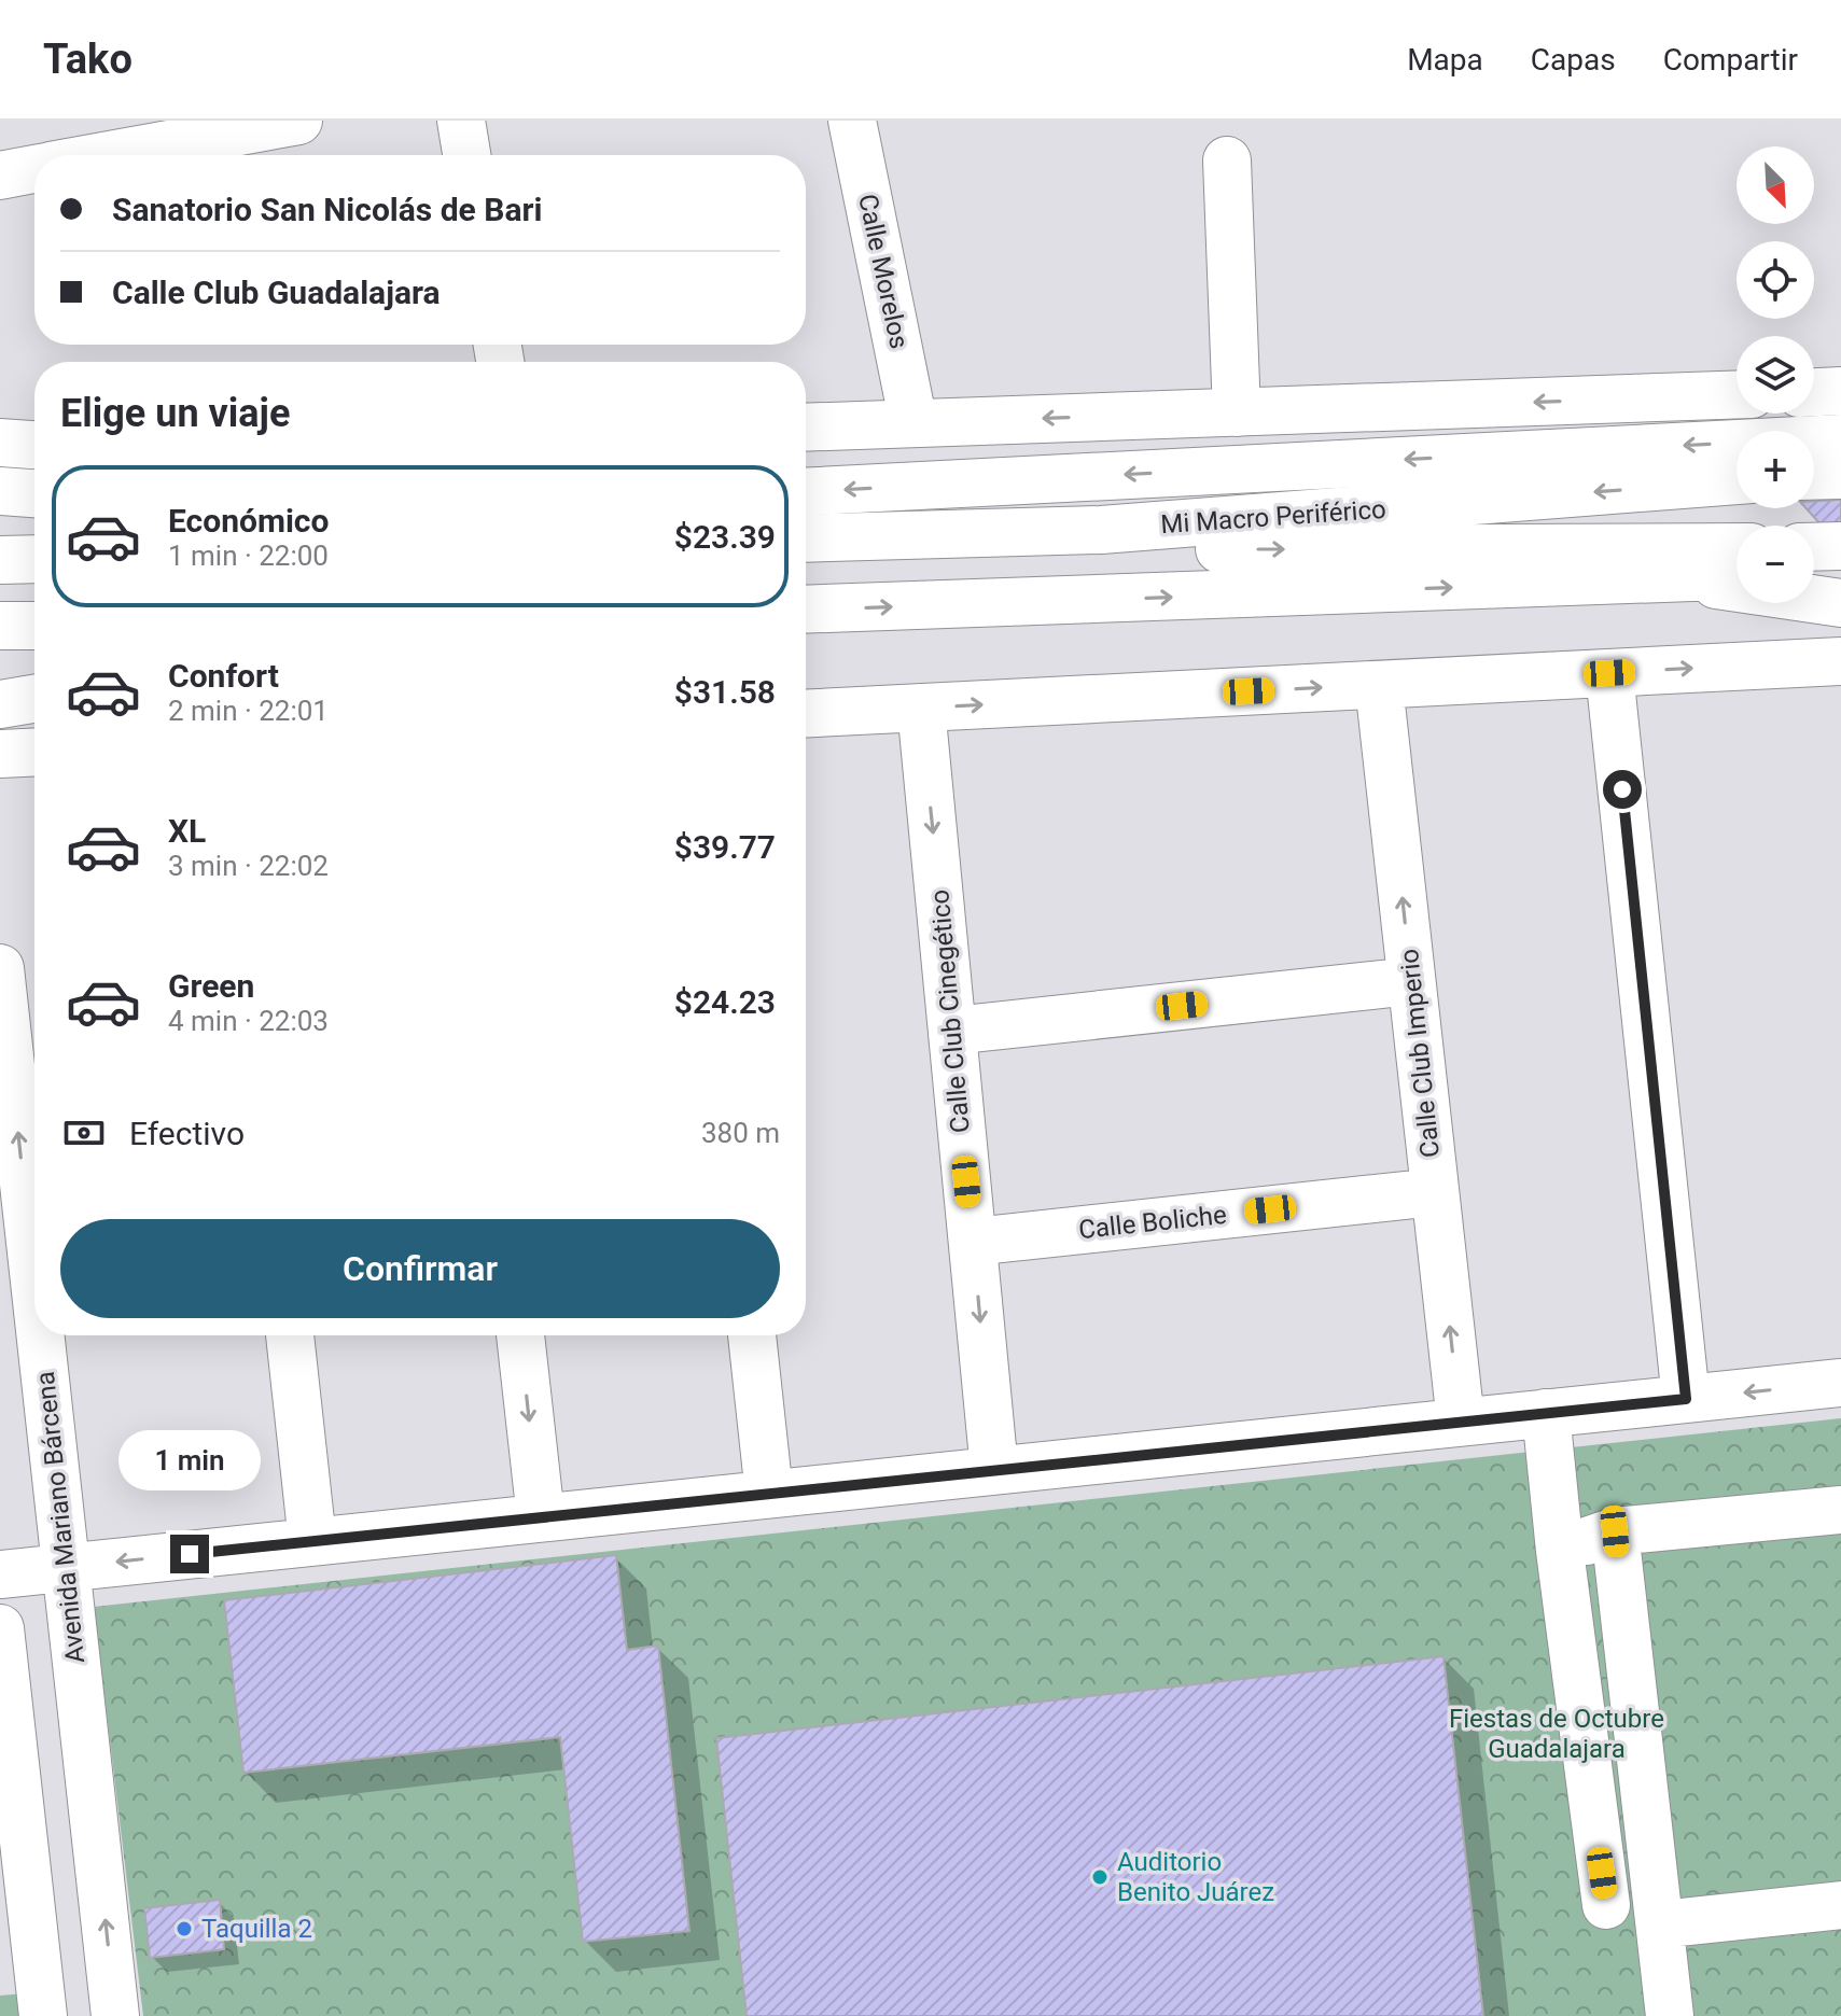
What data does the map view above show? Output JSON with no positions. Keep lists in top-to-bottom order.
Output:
{
  "streets": {
    "main road": [
      "Calle Morelos",
      "Mi Macro Periférico",
      "Calle Club Cinegético",
      "Calle Club Imperio",
      "Calle Boliche",
      "Avenida Mariano Bárcena"
    ]
  },
  "crossings": [
    ["Calle Club Cinegético", "Calle Boliche"],
    ["Calle Club Imperio", "Calle Boliche"]
  ],
  "one_way": ["Calle Club Cinegético"],
  "parks": ["Fiestas de Octubre Guadalajara"],
  "places": ["Auditorio Benito Juárez", "Taquilla 2"],
  "north": "bottom right",
  "page": {
    "header": "Tako",
    "nav": ["Mapa", "Capas", "Compartir"],
    "map_buttons": ["+", "−"],
    "banner": ["Sanatorio San Nicolás de Bari", "Calle Club Guadalajara"],
    "heading": "Elige un viaje",
    "list": [
      {
        "name": "Económico",
        "note": "1 min · 22:00",
        "value": "$23.39"
      },
      {
        "name": "Confort",
        "note": "2 min · 22:01",
        "value": "$31.58"
      },
      {
        "name": "XL",
        "note": "3 min · 22:02",
        "value": "$39.77"
      },
      {
        "name": "Green",
        "note": "4 min · 22:03",
        "value": "$24.23"
      }
    ],
    "pay": ["Efectivo", "380 m"],
    "buttons": "Confirmar",
    "bubble": "1 min"
  }
}
